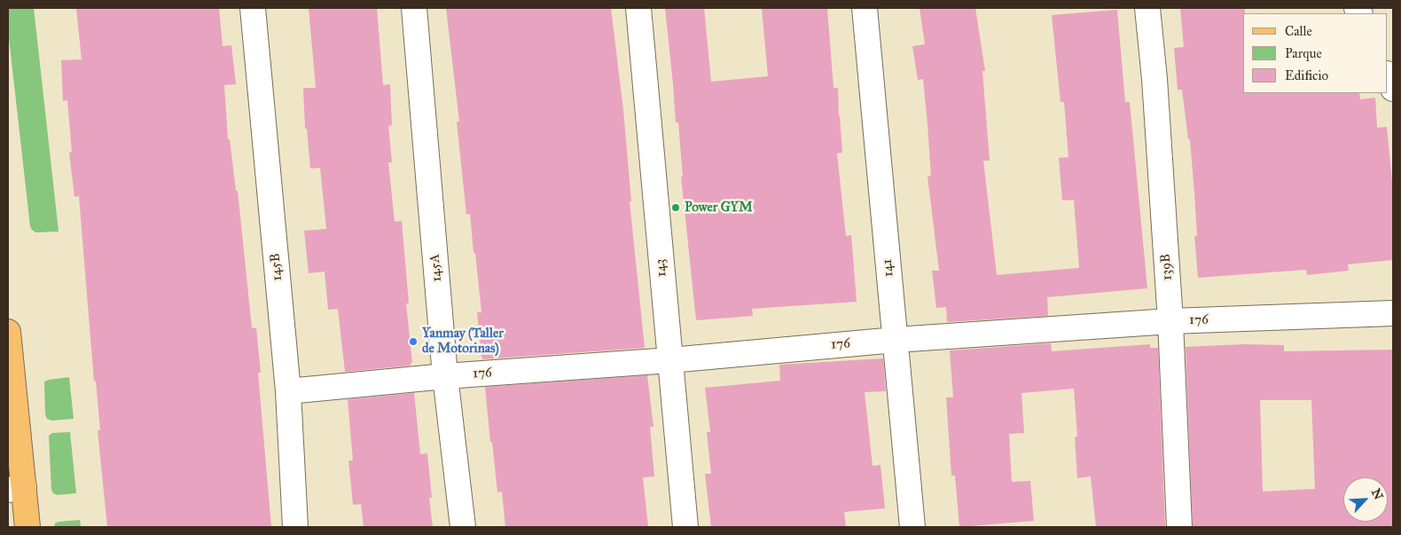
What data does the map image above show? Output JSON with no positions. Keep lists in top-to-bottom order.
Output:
{
  "streets": {
    "street": [
      "145B",
      "139B",
      "145A",
      "143",
      "141",
      "176"
    ]
  },
  "crossings": [
    ["145B", "176"],
    ["139B", "176"],
    ["145A", "176"],
    ["143", "176"],
    ["141", "176"]
  ],
  "places": ["Power GYM", "Yanmay (Taller de Motorinas)"],
  "legend": ["Calle", "Parque", "Edificio"],
  "north": "top right"
}
